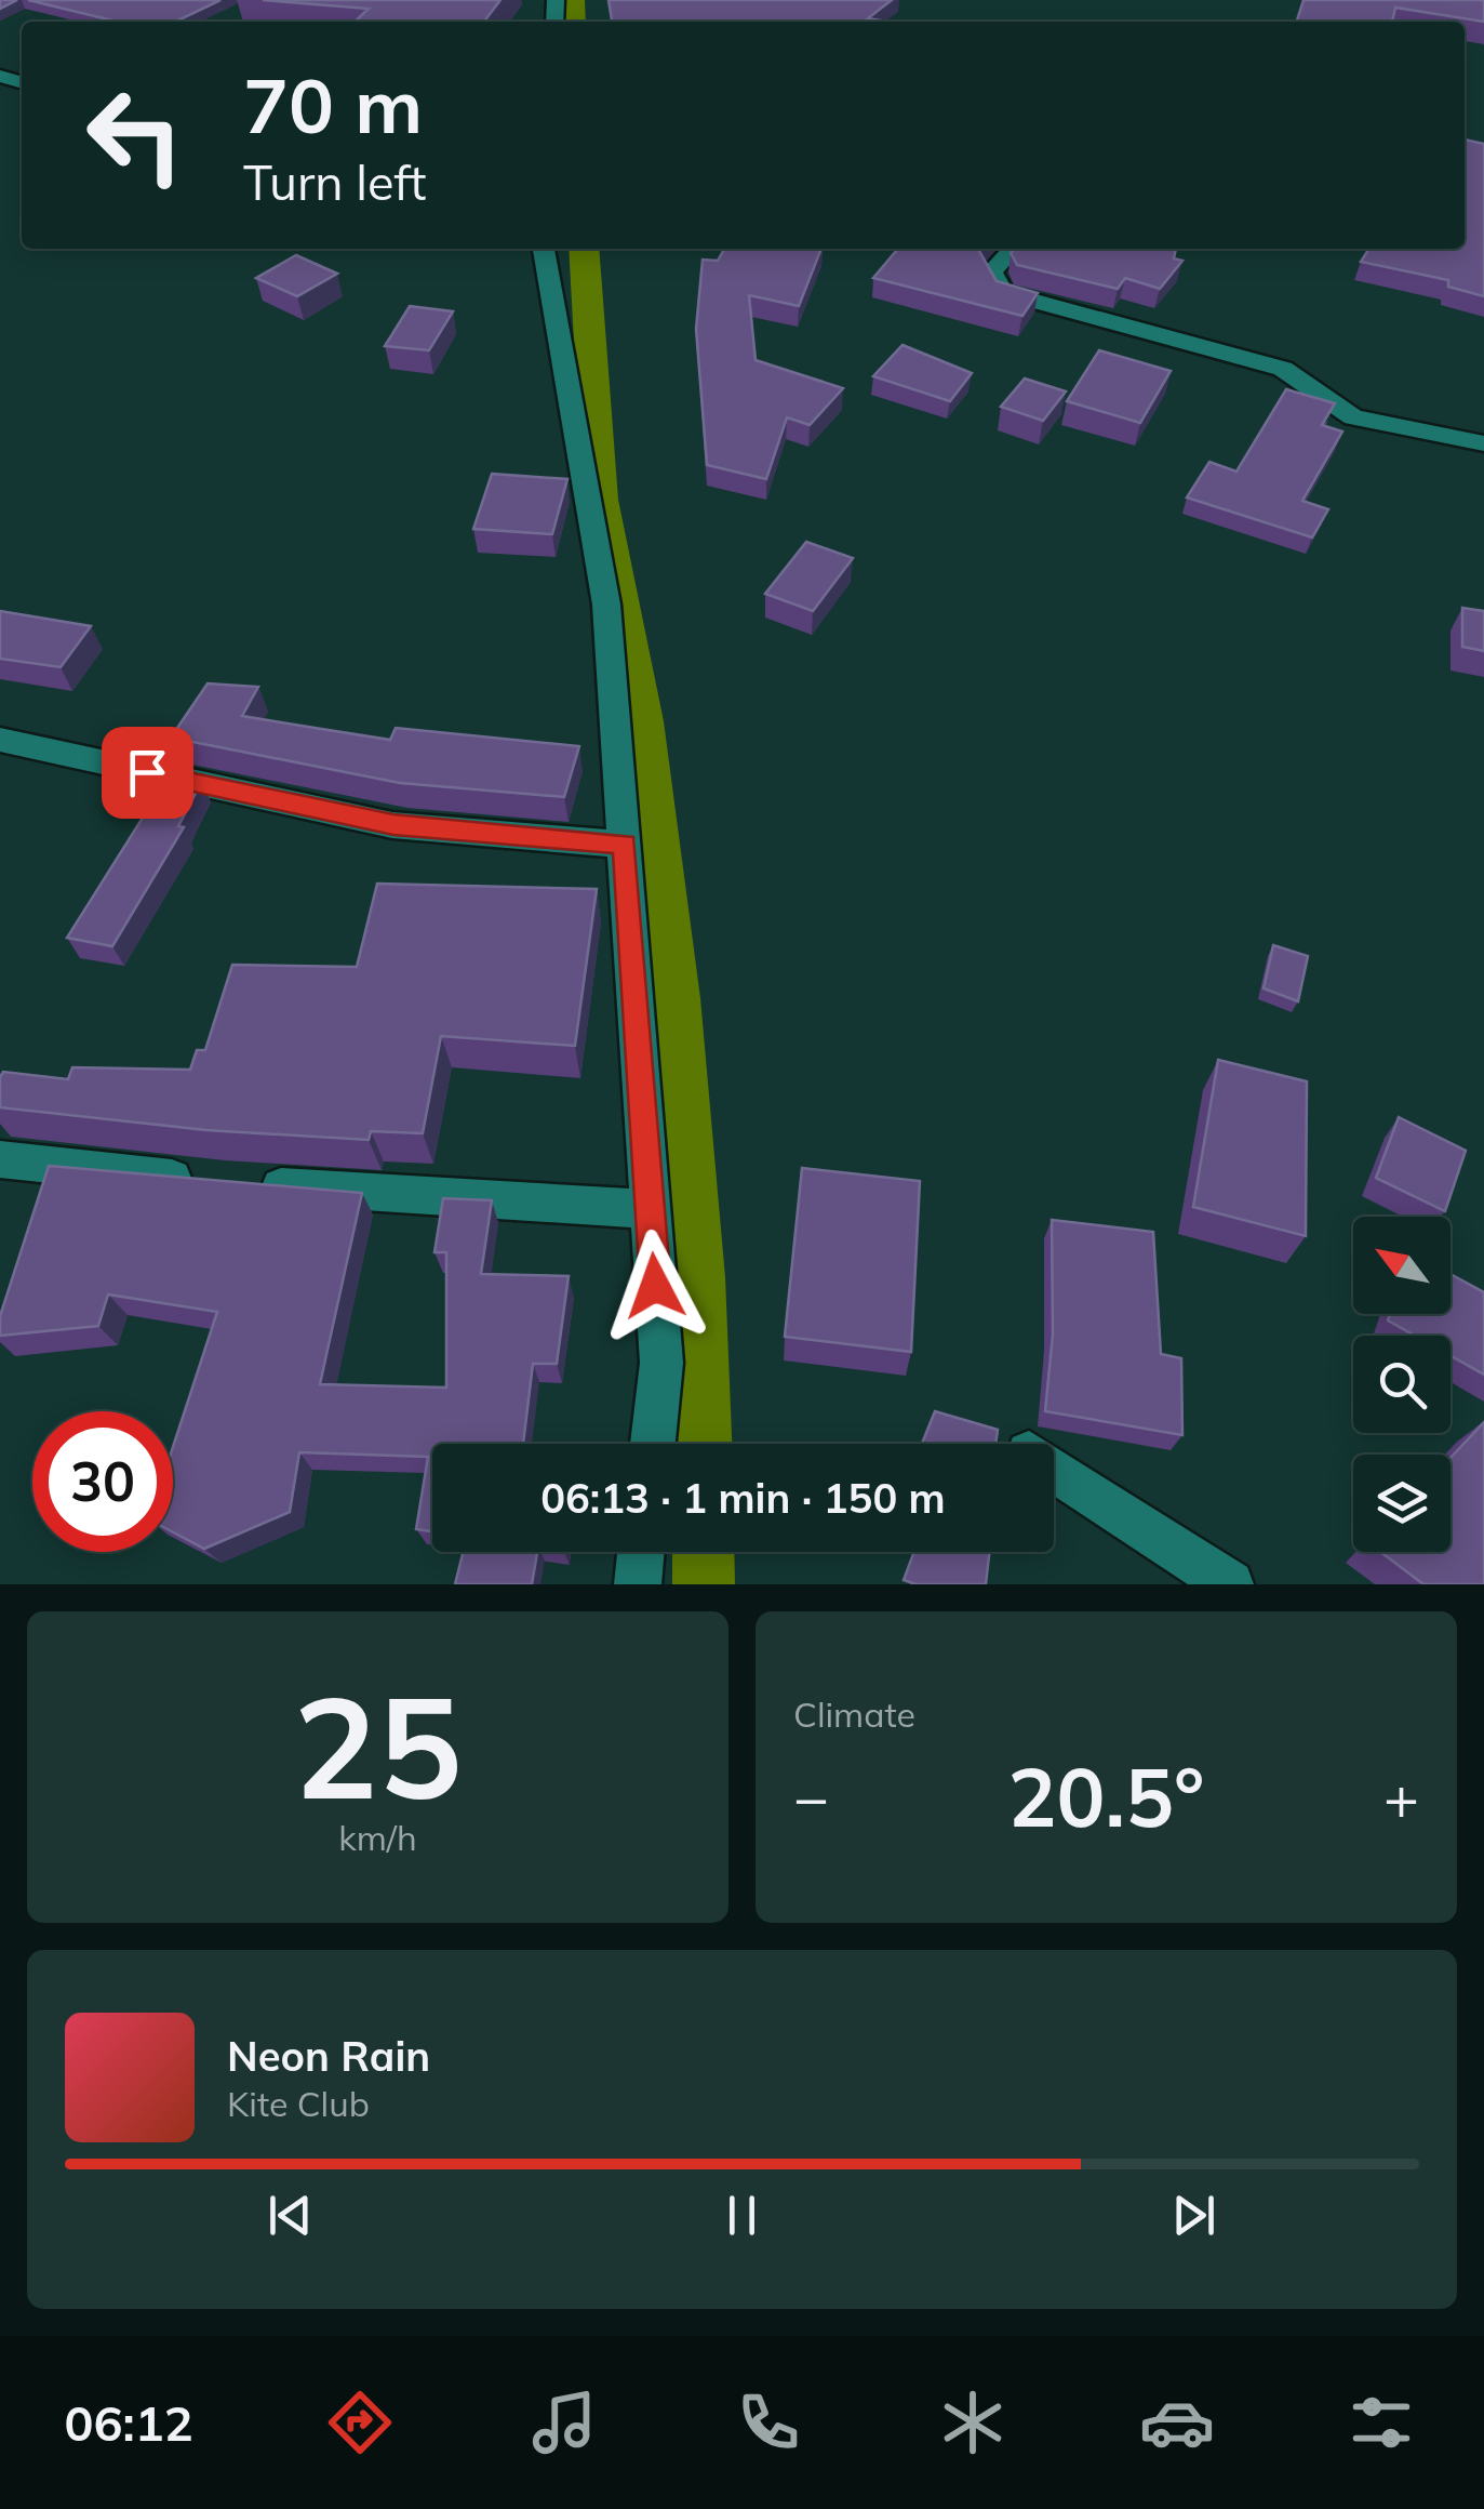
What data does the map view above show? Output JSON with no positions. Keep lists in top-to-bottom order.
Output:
{
  "north": "top left",
  "page": {
    "turn": ["70 m", "Turn left"],
    "limit": "30",
    "trip": "06:13 · 1 min · 150 m",
    "tile": [
      ["25", "km/h"],
      "Climate"
    ],
    "heat": ["−", "20.5°", "+"],
    "song": ["Neon Rain", "Kite Club"],
    "tabs": "06:12"
  }
}
